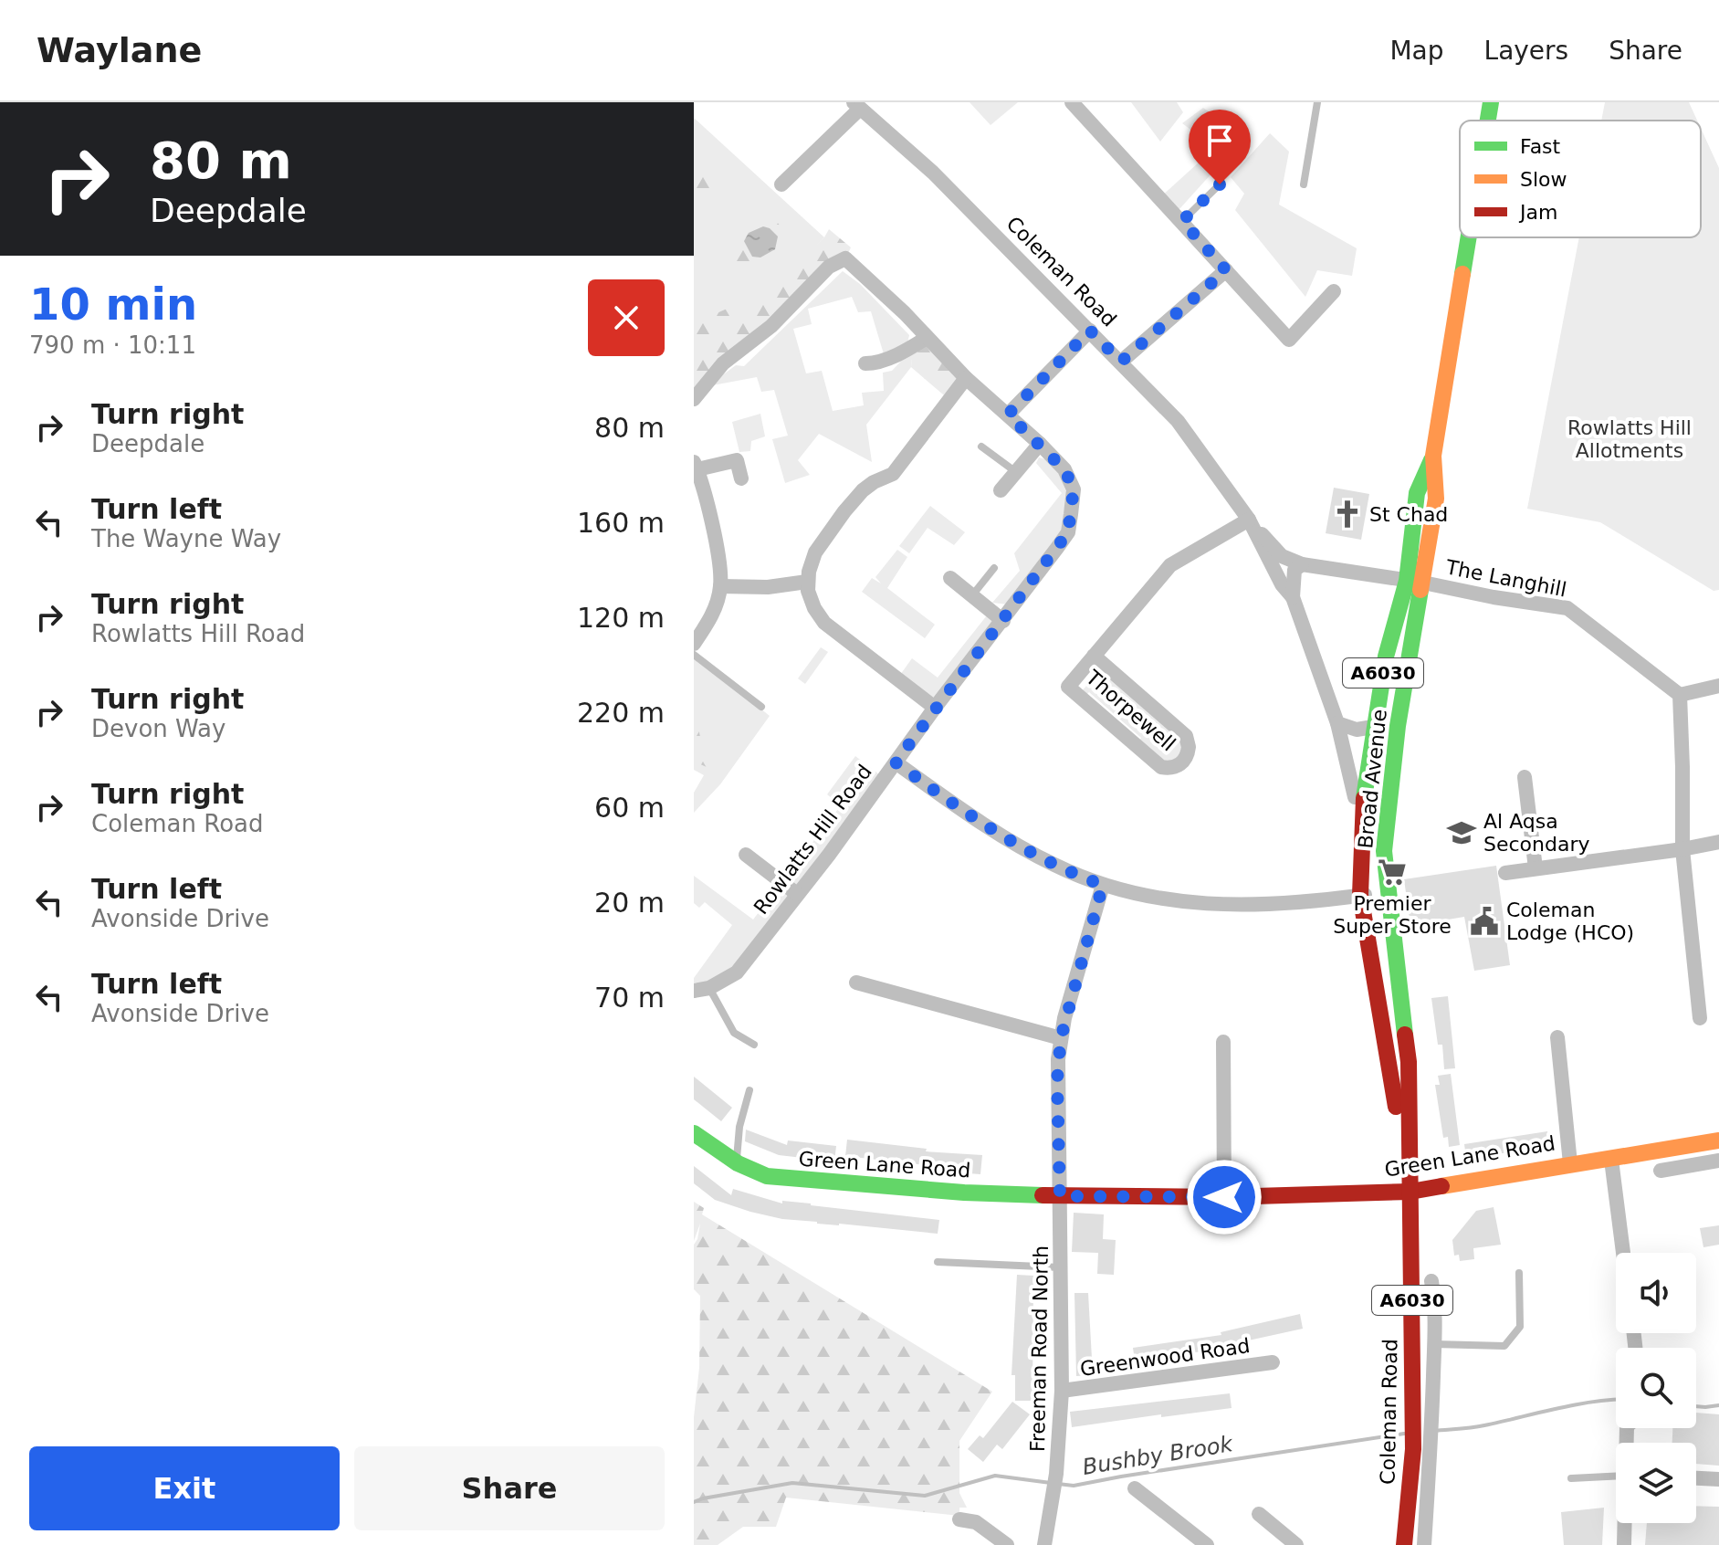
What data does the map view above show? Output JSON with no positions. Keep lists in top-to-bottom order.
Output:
{
  "streets": {
    "main road": [
      "Coleman Road",
      "A6030",
      "Broad Avenue",
      "Green Lane Road"
    ],
    "street": [
      "The Langhill",
      "Thorpewell",
      "Rowlatts Hill Road",
      "Freeman Road North",
      "Greenwood Road"
    ]
  },
  "crossings": [
    ["Coleman Road", "The Langhill"],
    ["Coleman Road", "Thorpewell"],
    ["Coleman Road", "Broad Avenue"],
    ["Coleman Road", "Green Lane Road"],
    ["The Langhill", "Thorpewell"],
    ["The Langhill", "Broad Avenue"],
    ["Green Lane Road", "Freeman Road North"],
    ["Freeman Road North", "Greenwood Road"]
  ],
  "water": ["Bushby Brook"],
  "parks": ["Rowlatts Hill Allotments"],
  "places": {
    "church": ["St Chad"],
    "school or university": ["Al Aqsa Secondary"],
    "supermarket": ["Premier Super Store"],
    "public building": ["Coleman Lodge (HCO)"]
  },
  "legend": ["Fast", "Slow", "Jam"],
  "page": {
    "header": "Waylane",
    "nav": ["Map", "Layers", "Share"],
    "turn": ["80 m", "Deepdale"],
    "heading": ["10 min", "790 m · 10:11"],
    "list": [
      {
        "name": "Turn right",
        "note": "Deepdale",
        "value": "80 m"
      },
      {
        "name": "Turn left",
        "note": "The Wayne Way",
        "value": "160 m"
      },
      {
        "name": "Turn right",
        "note": "Rowlatts Hill Road",
        "value": "120 m"
      },
      {
        "name": "Turn right",
        "note": "Devon Way",
        "value": "220 m"
      },
      {
        "name": "Turn right",
        "note": "Coleman Road",
        "value": "60 m"
      },
      {
        "name": "Turn left",
        "note": "Avonside Drive",
        "value": "20 m"
      },
      {
        "name": "Turn left",
        "note": "Avonside Drive",
        "value": "70 m"
      }
    ],
    "buttons": ["Exit", "Share"]
  }
}
